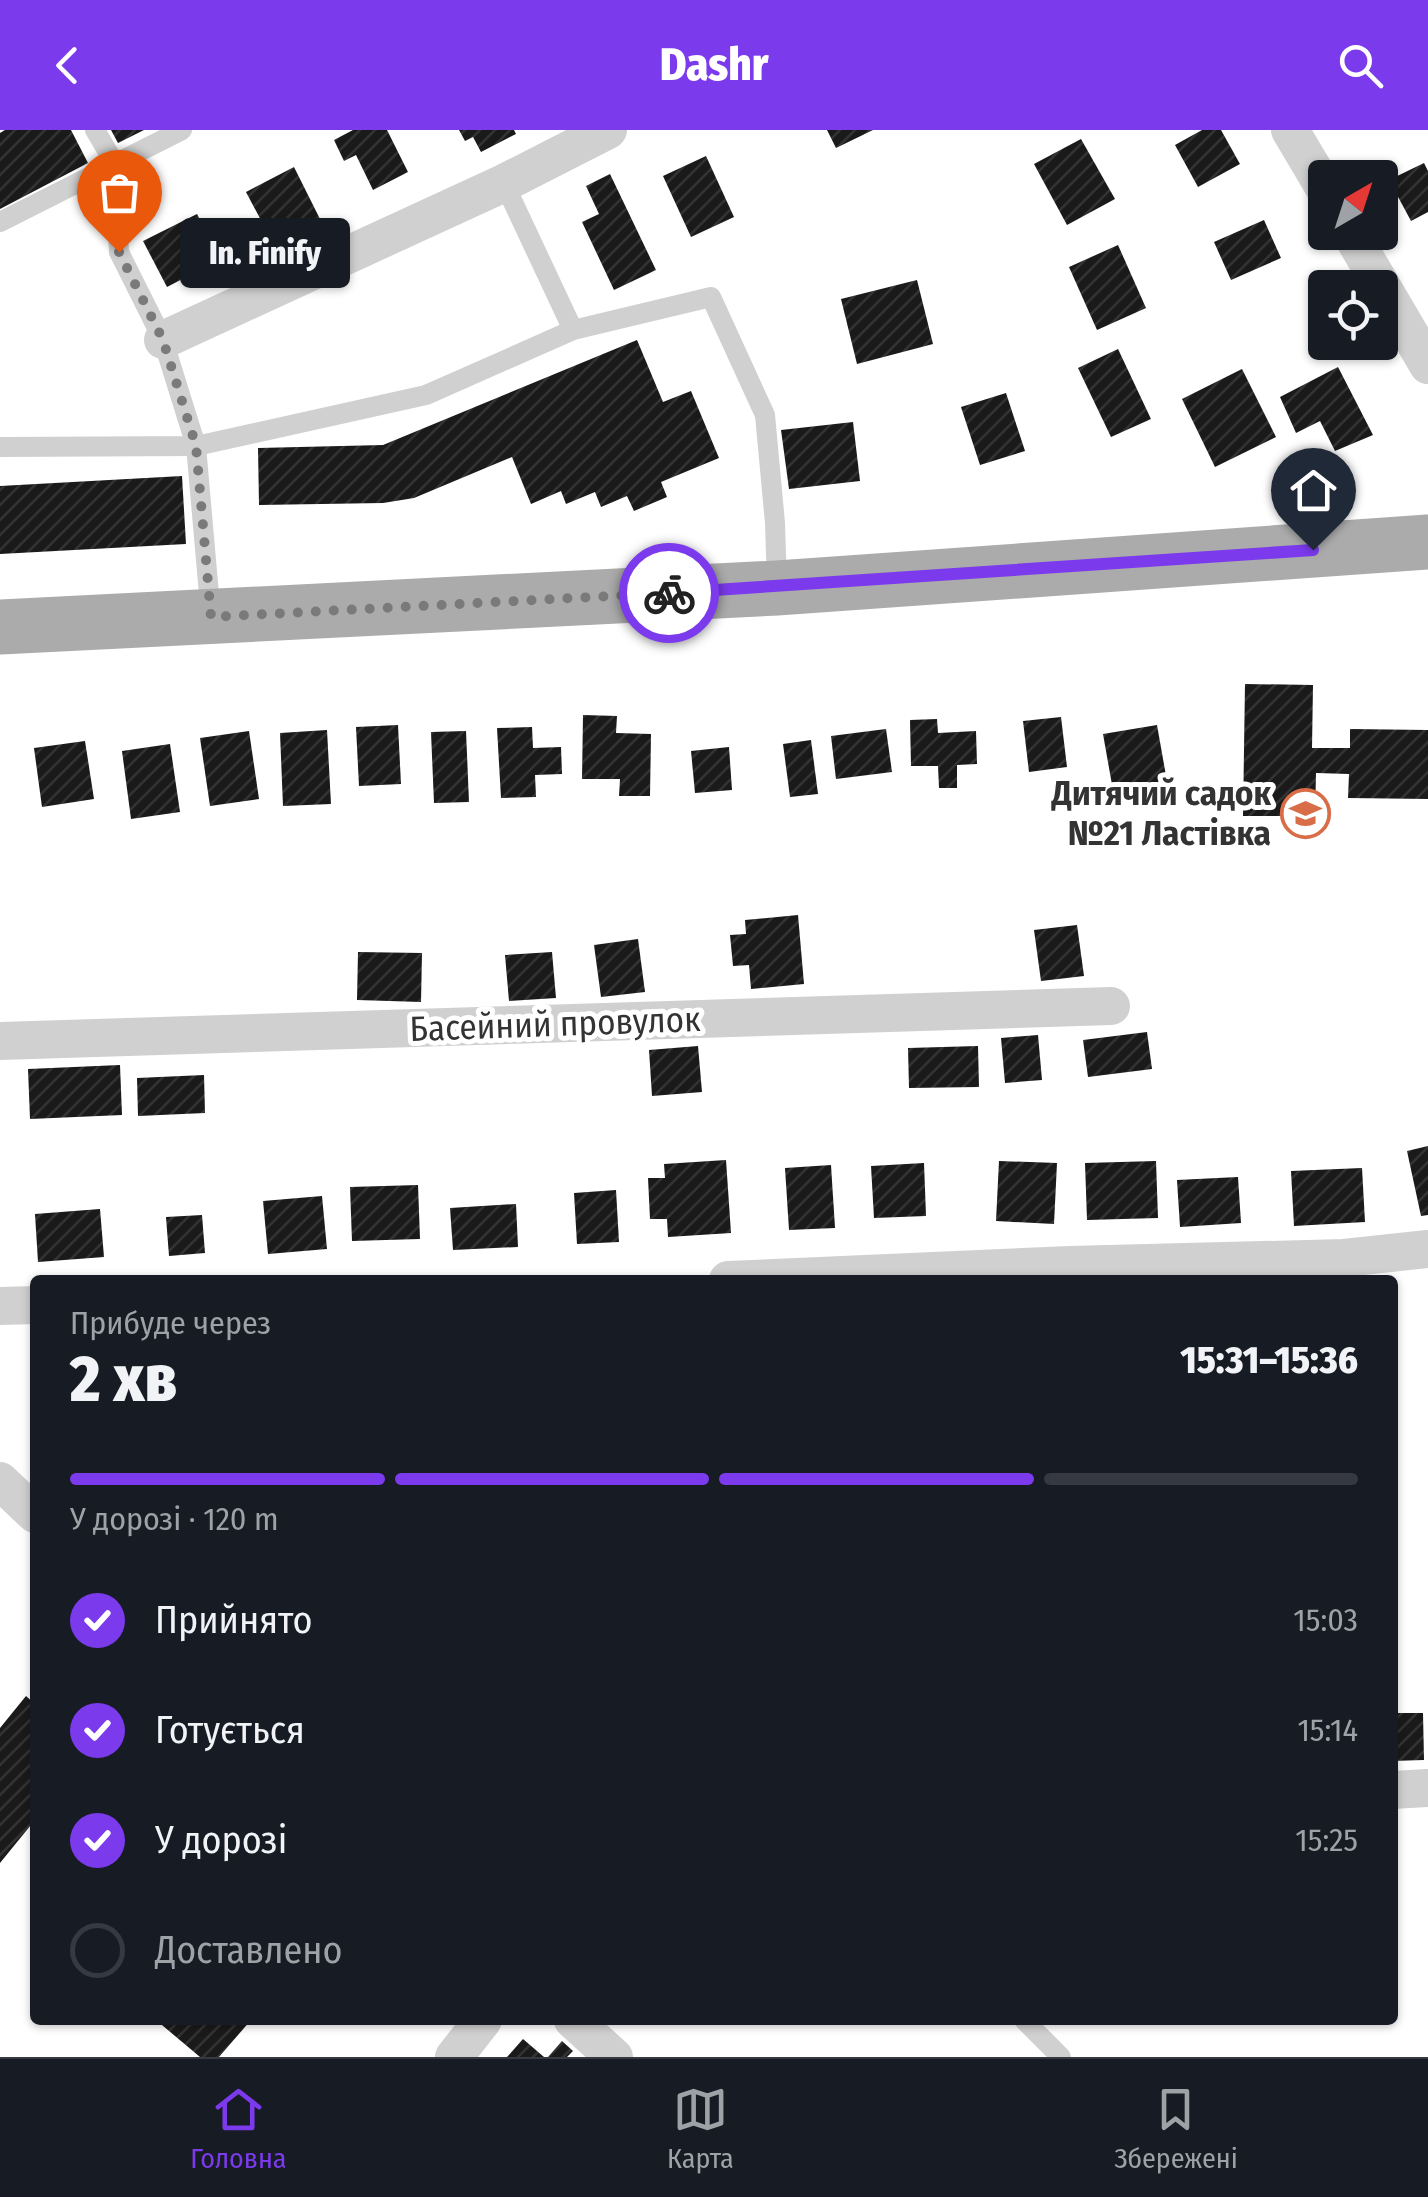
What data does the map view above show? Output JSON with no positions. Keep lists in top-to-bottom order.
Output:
{
  "streets": {
    "street": ["Басейний провулок"]
  },
  "places": {
    "other": ["In. Finify"],
    "school or university": ["Дитячий садок №21 Ластівка"]
  },
  "north": "top right",
  "page": {
    "header": "Dashr",
    "bubble": "In. Finify",
    "heading": ["2 хв", "Прибуде через", "15:31–15:36"],
    "bar": "У дорозі · 120 m",
    "list": [
      ["Прийнято", "15:03"],
      ["Готується", "15:14"],
      ["У дорозі", "15:25"],
      "Доставлено"
    ],
    "tabs": ["Головна", "Карта", "Збережені"]
  }
}
